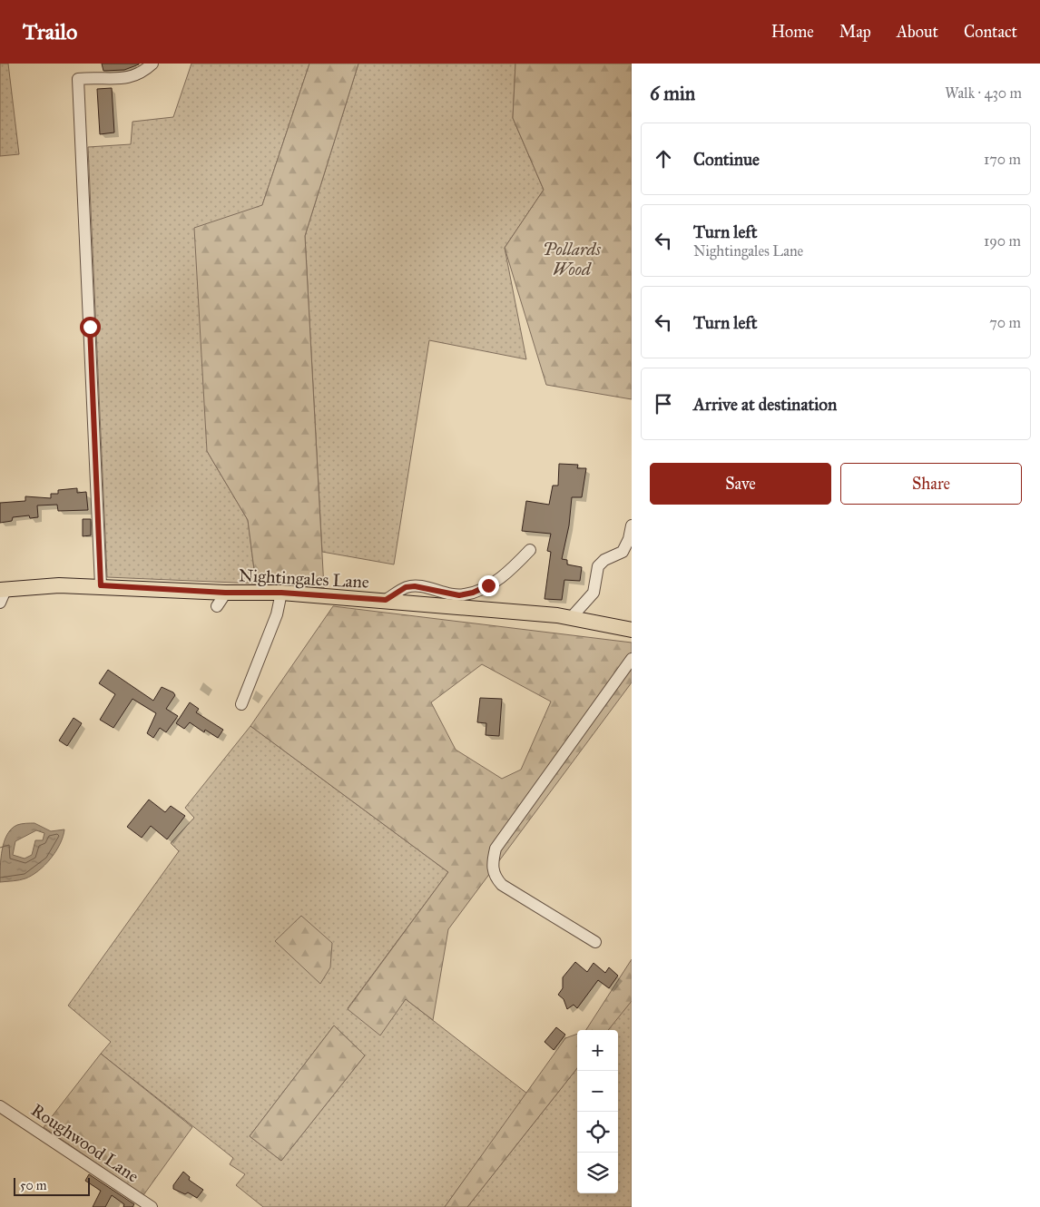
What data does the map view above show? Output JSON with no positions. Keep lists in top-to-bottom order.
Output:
{
  "streets": {
    "main road": ["Nightingales Lane"],
    "street": ["Roughwood Lane"]
  },
  "parks": ["Pollards Wood"],
  "scale_bar": "50 m",
  "page": {
    "header": "Trailo",
    "nav": [
      "Home",
      "Map",
      "About",
      "Contact"
    ],
    "heading": ["6 min", "Walk · 430 m"],
    "list": [
      ["Continue", "170 m"],
      ["Turn left", "Nightingales Lane", "190 m"],
      ["Turn left", "70 m"],
      "Arrive at destination"
    ],
    "buttons": ["Save", "Share"],
    "map_buttons": ["+", "−"],
    "scale": "50 m"
  }
}
